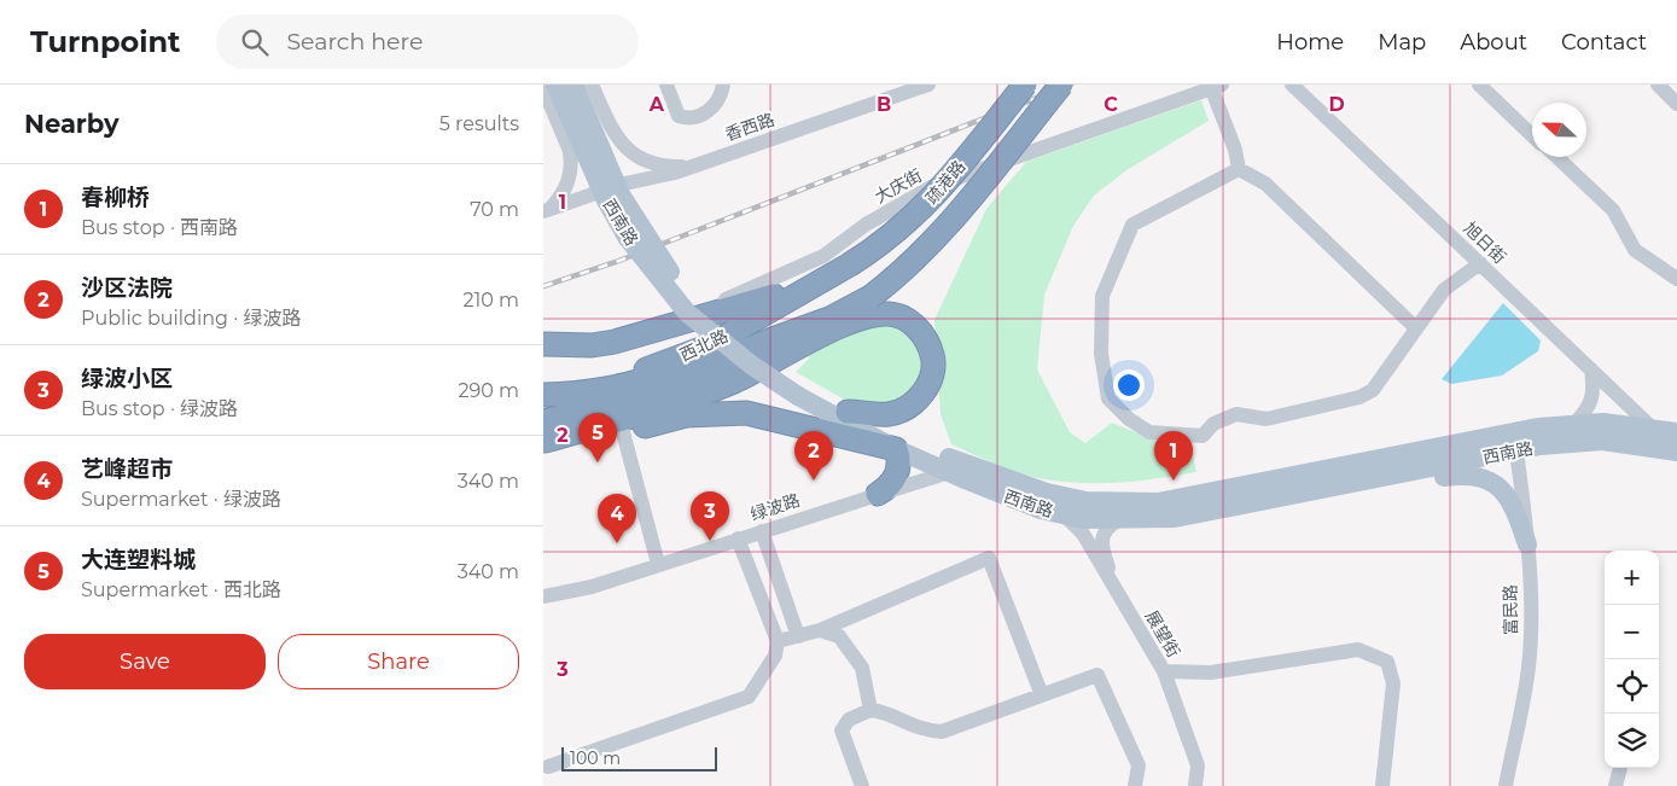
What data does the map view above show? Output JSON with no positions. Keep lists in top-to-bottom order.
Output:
{
  "streets": {
    "highway": ["疏港路", "西北路"],
    "main road": ["西南路"],
    "street": [
      "香西路",
      "大庆街",
      "旭日街",
      "绿波路",
      "富民路",
      "展望街"
    ]
  },
  "crossings": [
    ["疏港路", "西北路"],
    ["西南路", "旭日街"],
    ["西南路", "绿波路"],
    ["西南路", "富民路"],
    ["西南路", "展望街"]
  ],
  "scale_bar": "100 m",
  "north": "left",
  "page": {
    "header": "Turnpoint",
    "search": "Search here",
    "nav": [
      "Home",
      "Map",
      "About",
      "Contact"
    ],
    "heading": ["Nearby", "5 results"],
    "list": [
      {
        "mark": "1",
        "name": "春柳桥",
        "note": "Bus stop · 西南路",
        "value": "70 m"
      },
      {
        "mark": "2",
        "name": "沙区法院",
        "note": "Public building · 绿波路",
        "value": "210 m"
      },
      {
        "mark": "3",
        "name": "绿波小区",
        "note": "Bus stop · 绿波路",
        "value": "290 m"
      },
      {
        "mark": "4",
        "name": "艺峰超市",
        "note": "Supermarket · 绿波路",
        "value": "340 m"
      },
      {
        "mark": "5",
        "name": "大连塑料城",
        "note": "Supermarket · 西北路",
        "value": "340 m"
      }
    ],
    "pins": [
      "5",
      "1",
      "2",
      "3",
      "4"
    ],
    "map_buttons": ["+", "−"],
    "buttons": ["Save", "Share"],
    "scale": "100 m"
  },
  "grid": {
    "columns": [
      "A",
      "B",
      "C",
      "D"
    ],
    "rows": ["1", "2", "3"]
  }
}
